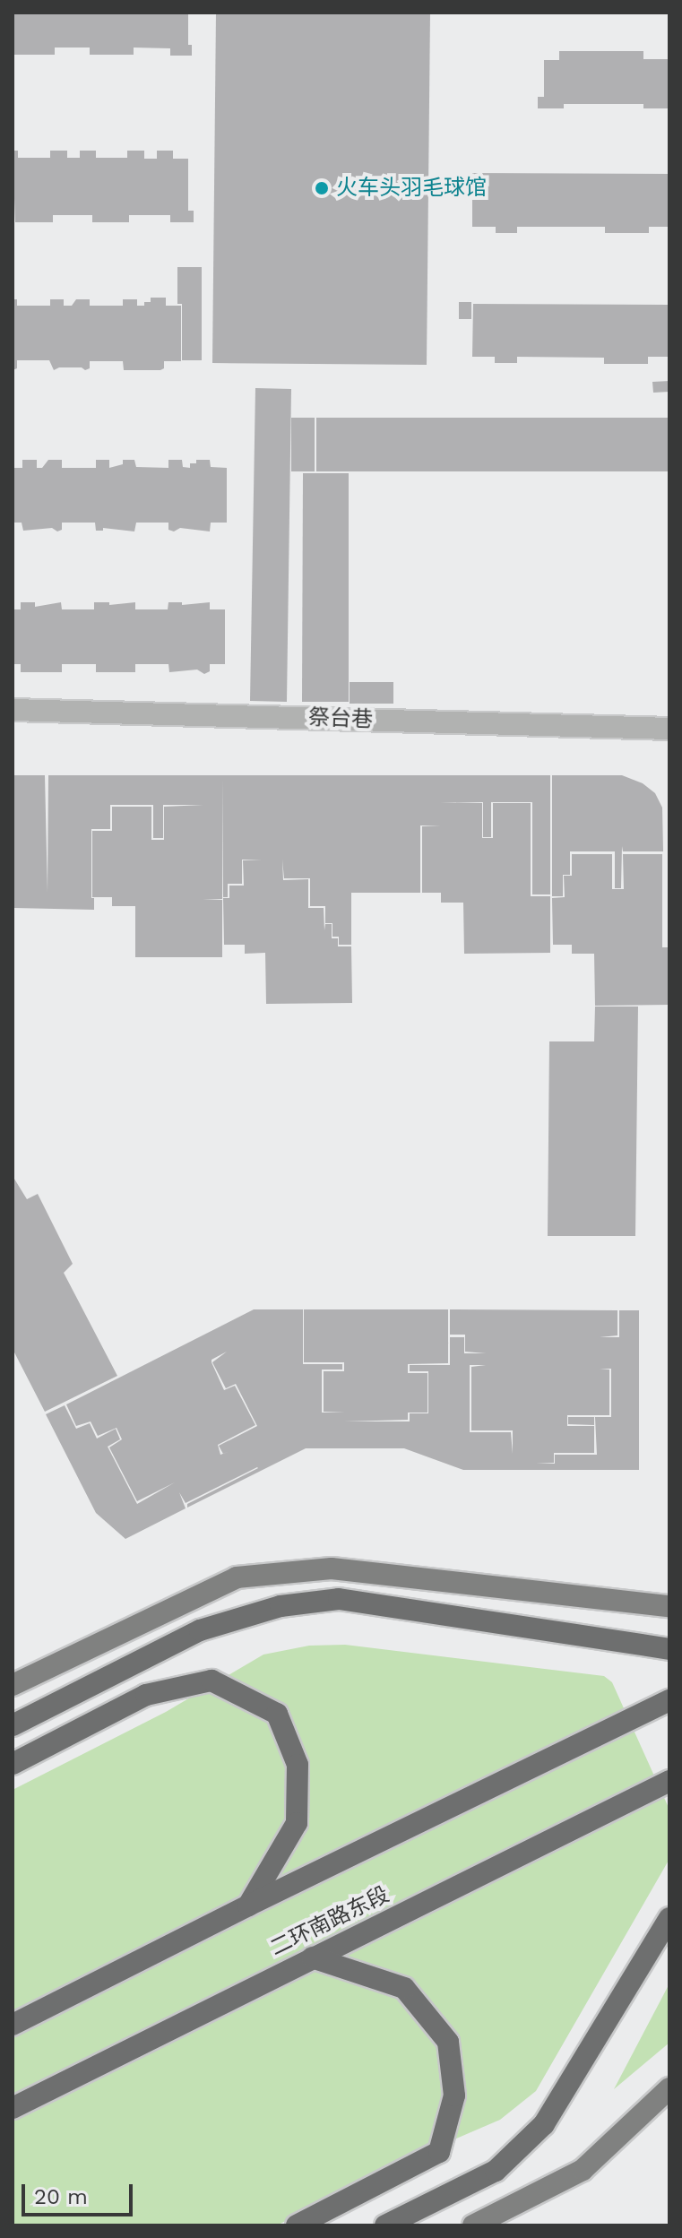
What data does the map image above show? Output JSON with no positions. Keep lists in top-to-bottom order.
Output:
{
  "streets": {
    "highway": ["二环南路东段"],
    "street": ["祭台巷"]
  },
  "places": ["火车头羽毛球馆"],
  "scale_bar": "20 m"
}
